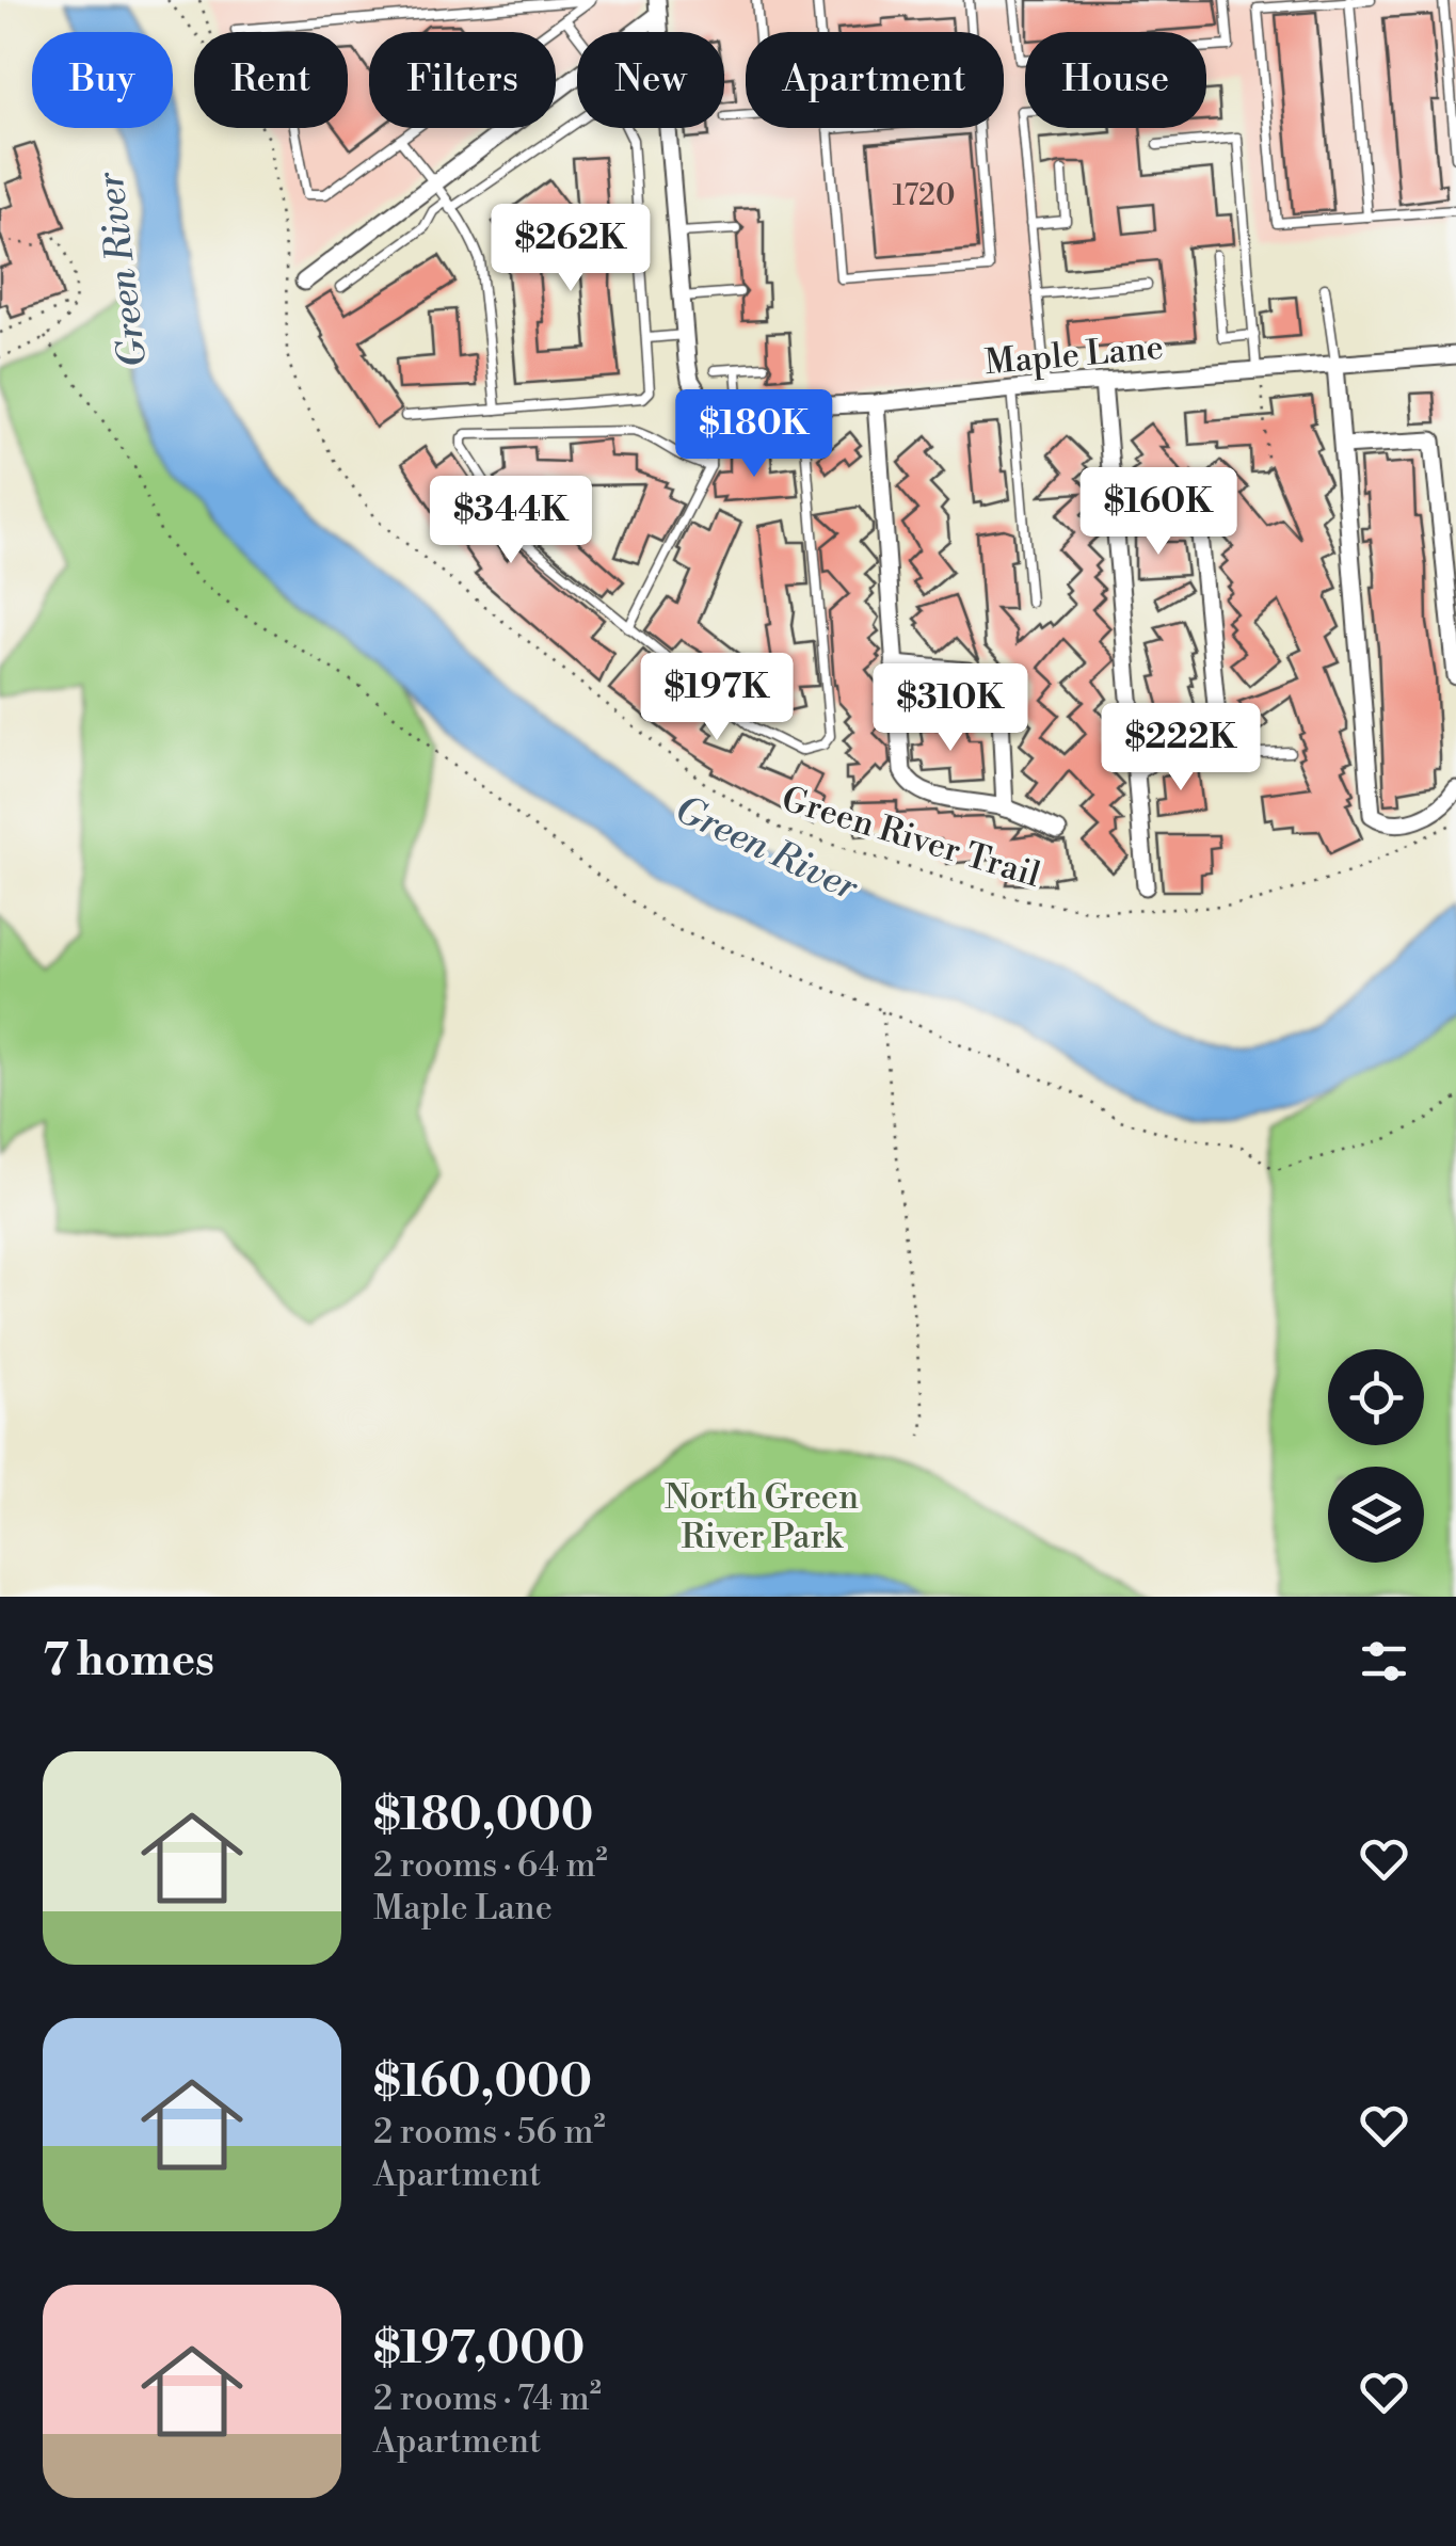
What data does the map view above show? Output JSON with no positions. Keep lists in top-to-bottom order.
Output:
{
  "streets": {
    "street": ["Maple Lane"],
    "path": ["Green River Trail"]
  },
  "water": ["Green River"],
  "parks": ["North Green River Park"],
  "house_numbers": ["1720"],
  "page": {
    "chip": [
      "Buy",
      "Rent",
      "Filters",
      "New",
      "Apartment",
      "House"
    ],
    "price": [
      "$262K",
      "$180K",
      "$160K",
      "$344K",
      "$197K",
      "$310K",
      "$222K"
    ],
    "heading": "7 homes",
    "list": [
      {
        "name": "$180,000",
        "note": "2 rooms · 64 m² · Maple Lane"
      },
      {
        "name": "$160,000",
        "note": "2 rooms · 56 m² · Apartment"
      },
      {
        "name": "$197,000",
        "note": "2 rooms · 74 m² · Apartment"
      }
    ]
  }
}
